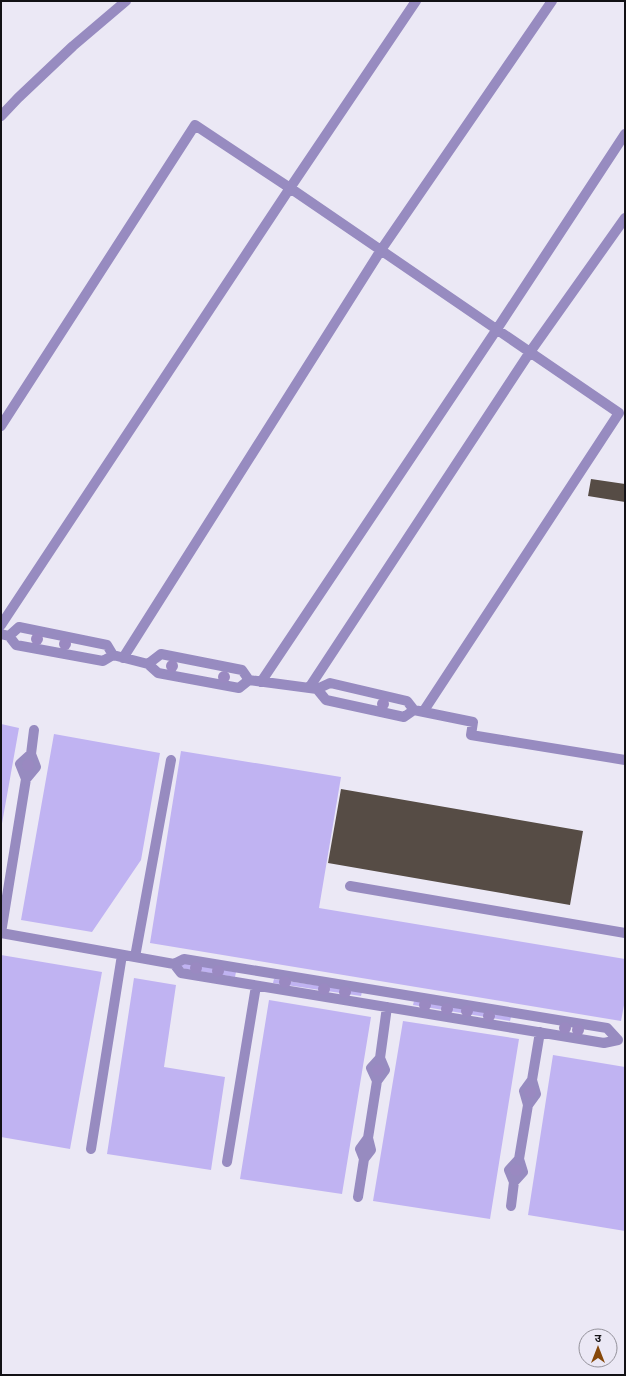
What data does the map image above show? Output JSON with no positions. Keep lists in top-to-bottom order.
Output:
{
  "north": "top"
}
